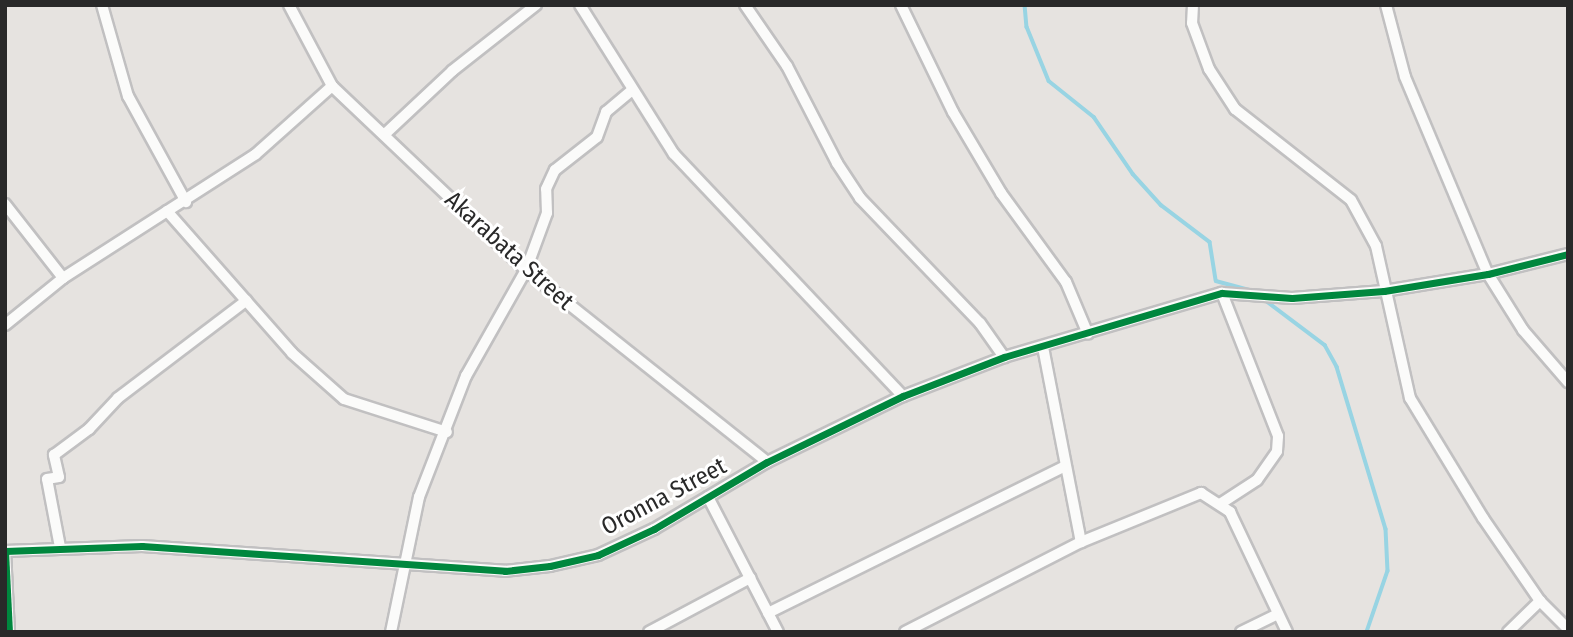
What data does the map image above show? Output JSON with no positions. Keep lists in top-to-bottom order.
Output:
{
  "streets": {
    "street": ["Akarabata Street", "Oronna Street"]
  },
  "crossings": [
    ["Akarabata Street", "Oronna Street"]
  ]
}
